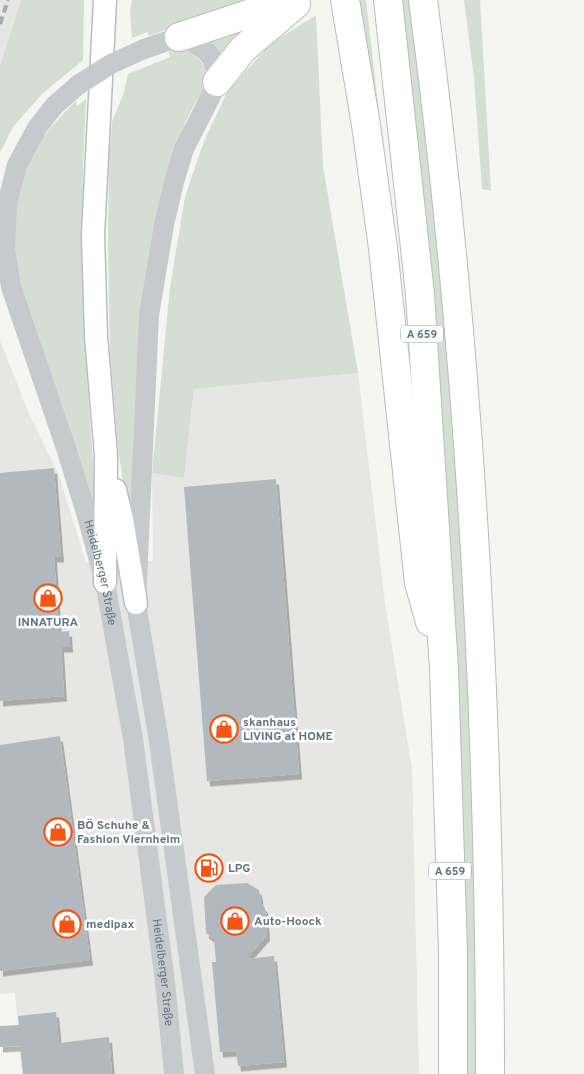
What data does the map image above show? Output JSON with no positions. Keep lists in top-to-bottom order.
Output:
{
  "streets": {
    "highway": ["A 659"],
    "street": ["Heidelberger Straße"]
  },
  "places": {
    "shop": [
      "INNATURA",
      "skanhaus LIVING at HOME",
      "BÖ Schuhe & Fashion Viernheim",
      "Auto-Hoock",
      "medipax"
    ],
    "fuel station": ["LPG"]
  }
}
